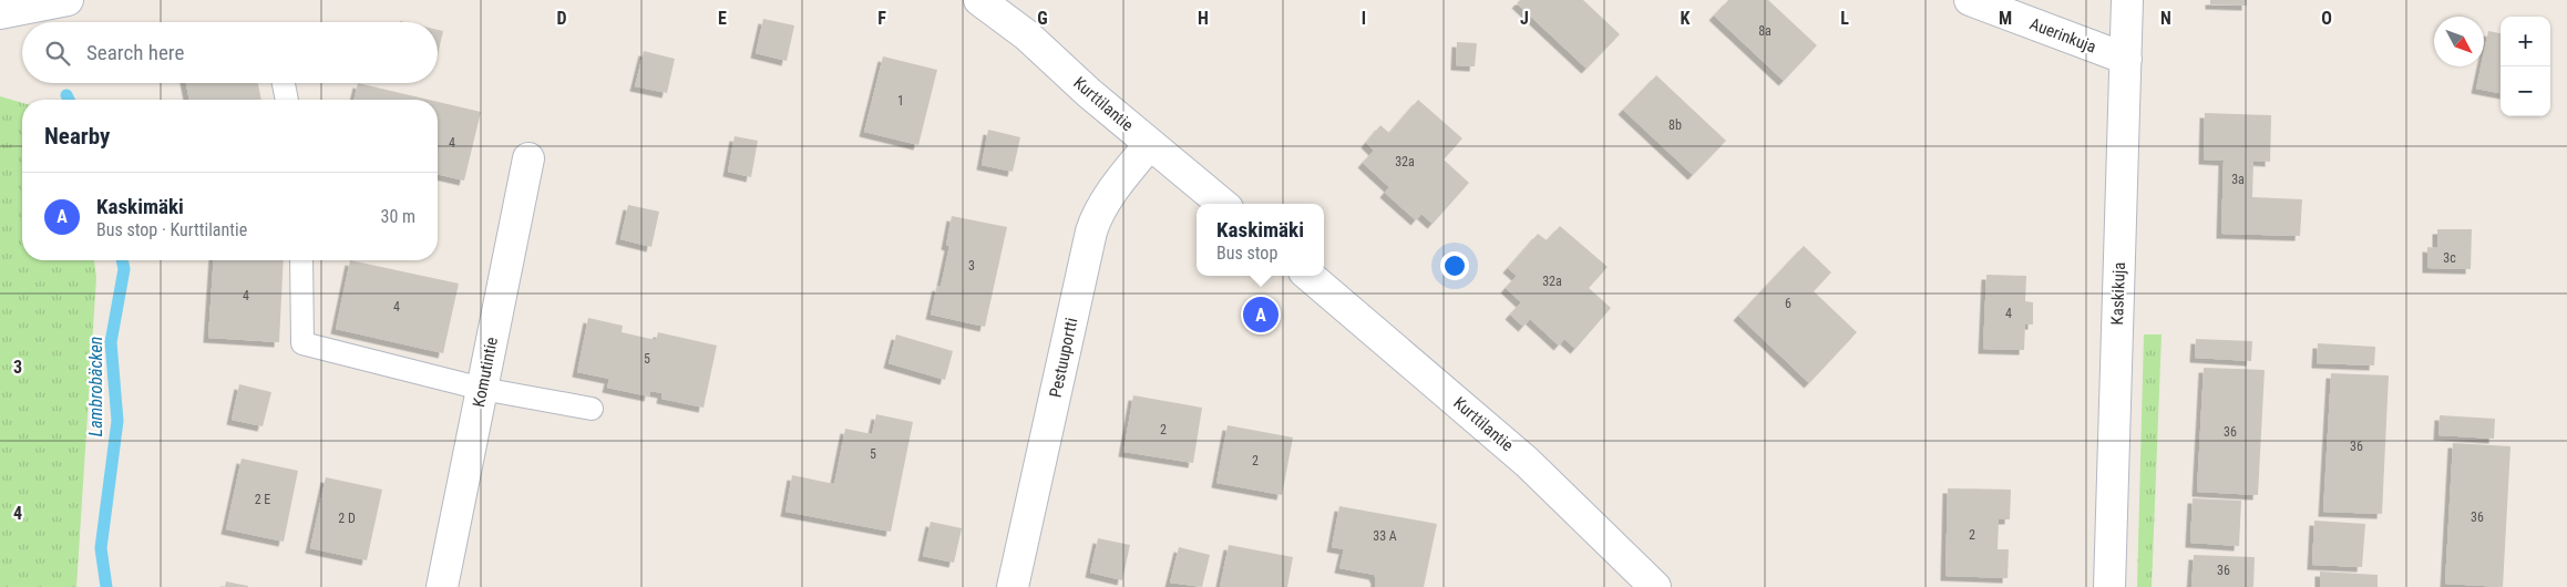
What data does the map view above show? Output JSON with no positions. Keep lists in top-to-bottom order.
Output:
{
  "streets": {
    "street": [
      "Auerinkuja",
      "Kurttilantie",
      "Kaskikuja",
      "Pestuuportti",
      "Komutintie"
    ]
  },
  "crossings": [
    ["Auerinkuja", "Kaskikuja"],
    ["Kurttilantie", "Pestuuportti"]
  ],
  "water": ["Lambrobäcken"],
  "house_numbers": [
    "8a",
    "1",
    "8b",
    "4",
    "32a",
    "3a",
    "3c",
    "3",
    "32a",
    "4",
    "6",
    "4",
    "4",
    "5",
    "2",
    "36",
    "36",
    "5",
    "2",
    "2 E",
    "36",
    "2 D",
    "2",
    "33 A",
    "36"
  ],
  "north": "bottom right",
  "page": {
    "map_buttons": ["+", "−"],
    "search": "Search here",
    "heading": "Nearby",
    "list": [
      {
        "mark": "A",
        "name": "Kaskimäki",
        "note": "Bus stop · Kurttilantie",
        "value": "30 m"
      }
    ],
    "popup": ["Kaskimäki", "Bus stop"],
    "pins": "A"
  },
  "grid": {
    "columns": [
      "D",
      "E",
      "F",
      "G",
      "H",
      "I",
      "J",
      "K",
      "L",
      "M",
      "N",
      "O"
    ],
    "rows": ["3", "4"]
  }
}
